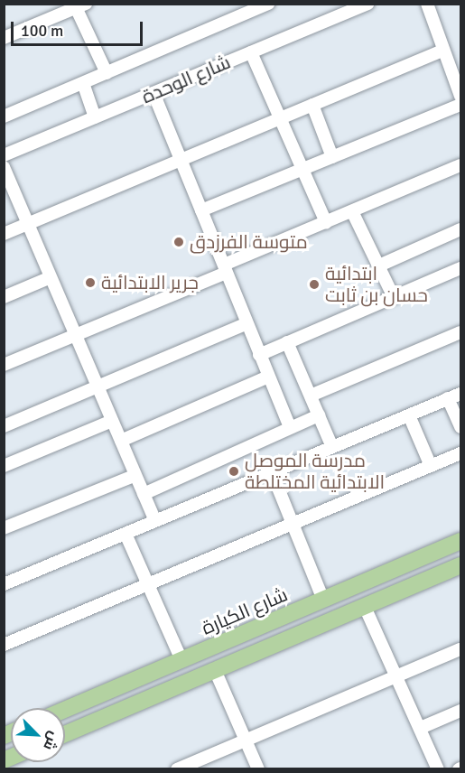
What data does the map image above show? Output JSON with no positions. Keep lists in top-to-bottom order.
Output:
{
  "streets": {
    "main road": ["شارع الكيارة"],
    "street": ["شارع الوحدة"]
  },
  "places": [
    "متوسة الفرزدق",
    "جرير الابتدائية",
    "ابتدائية حسان بن ثابت",
    "مدرسة الموصل الابتدائية المختلطة"
  ],
  "scale_bar": "100 m",
  "north": "bottom right"
}
